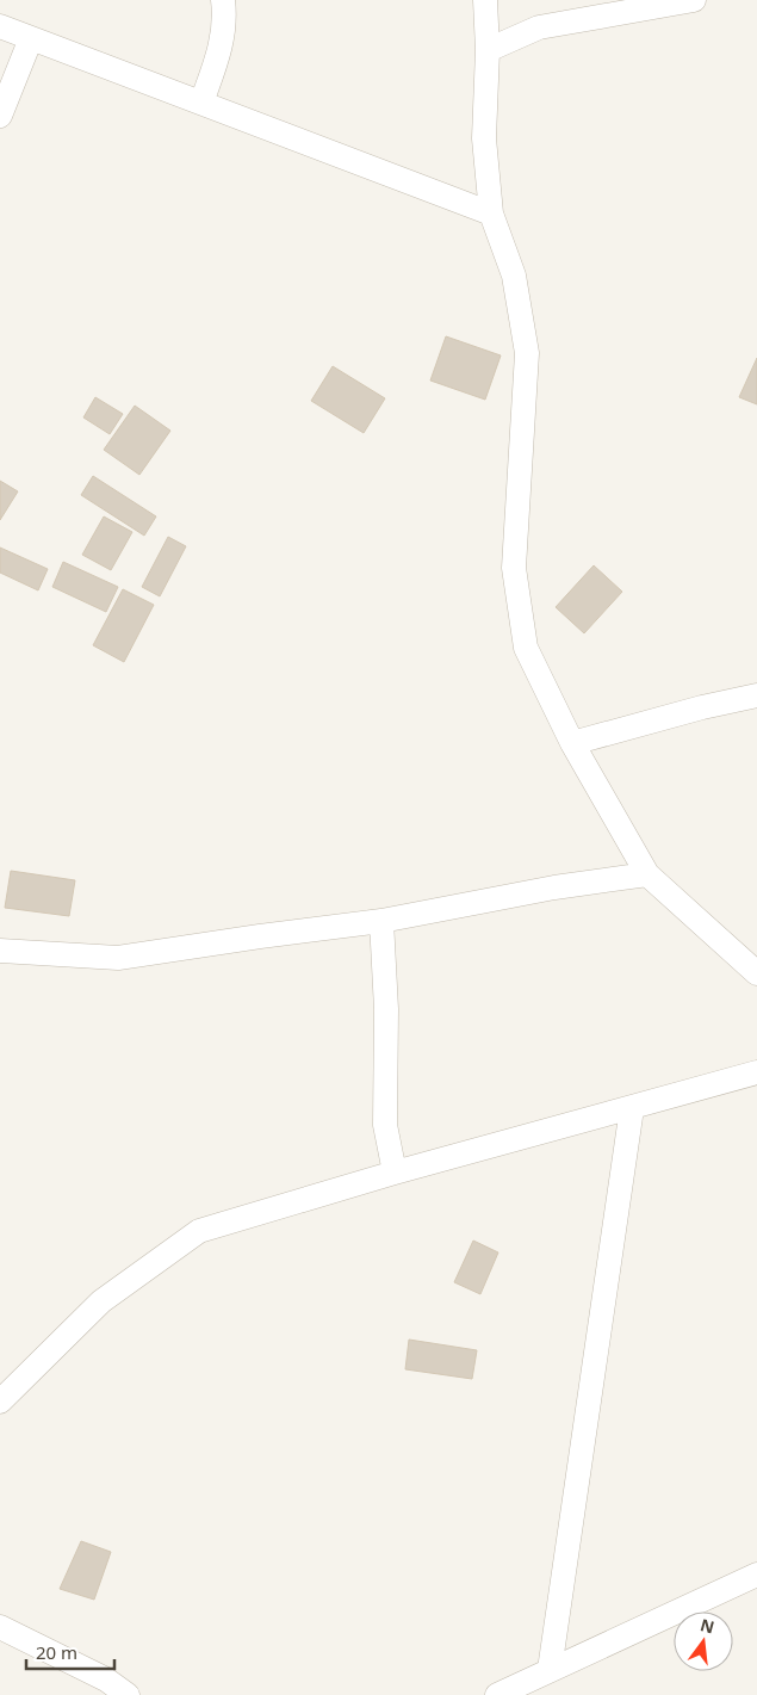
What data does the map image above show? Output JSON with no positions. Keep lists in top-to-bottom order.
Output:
{
  "scale_bar": "20 m",
  "north": "top"
}
